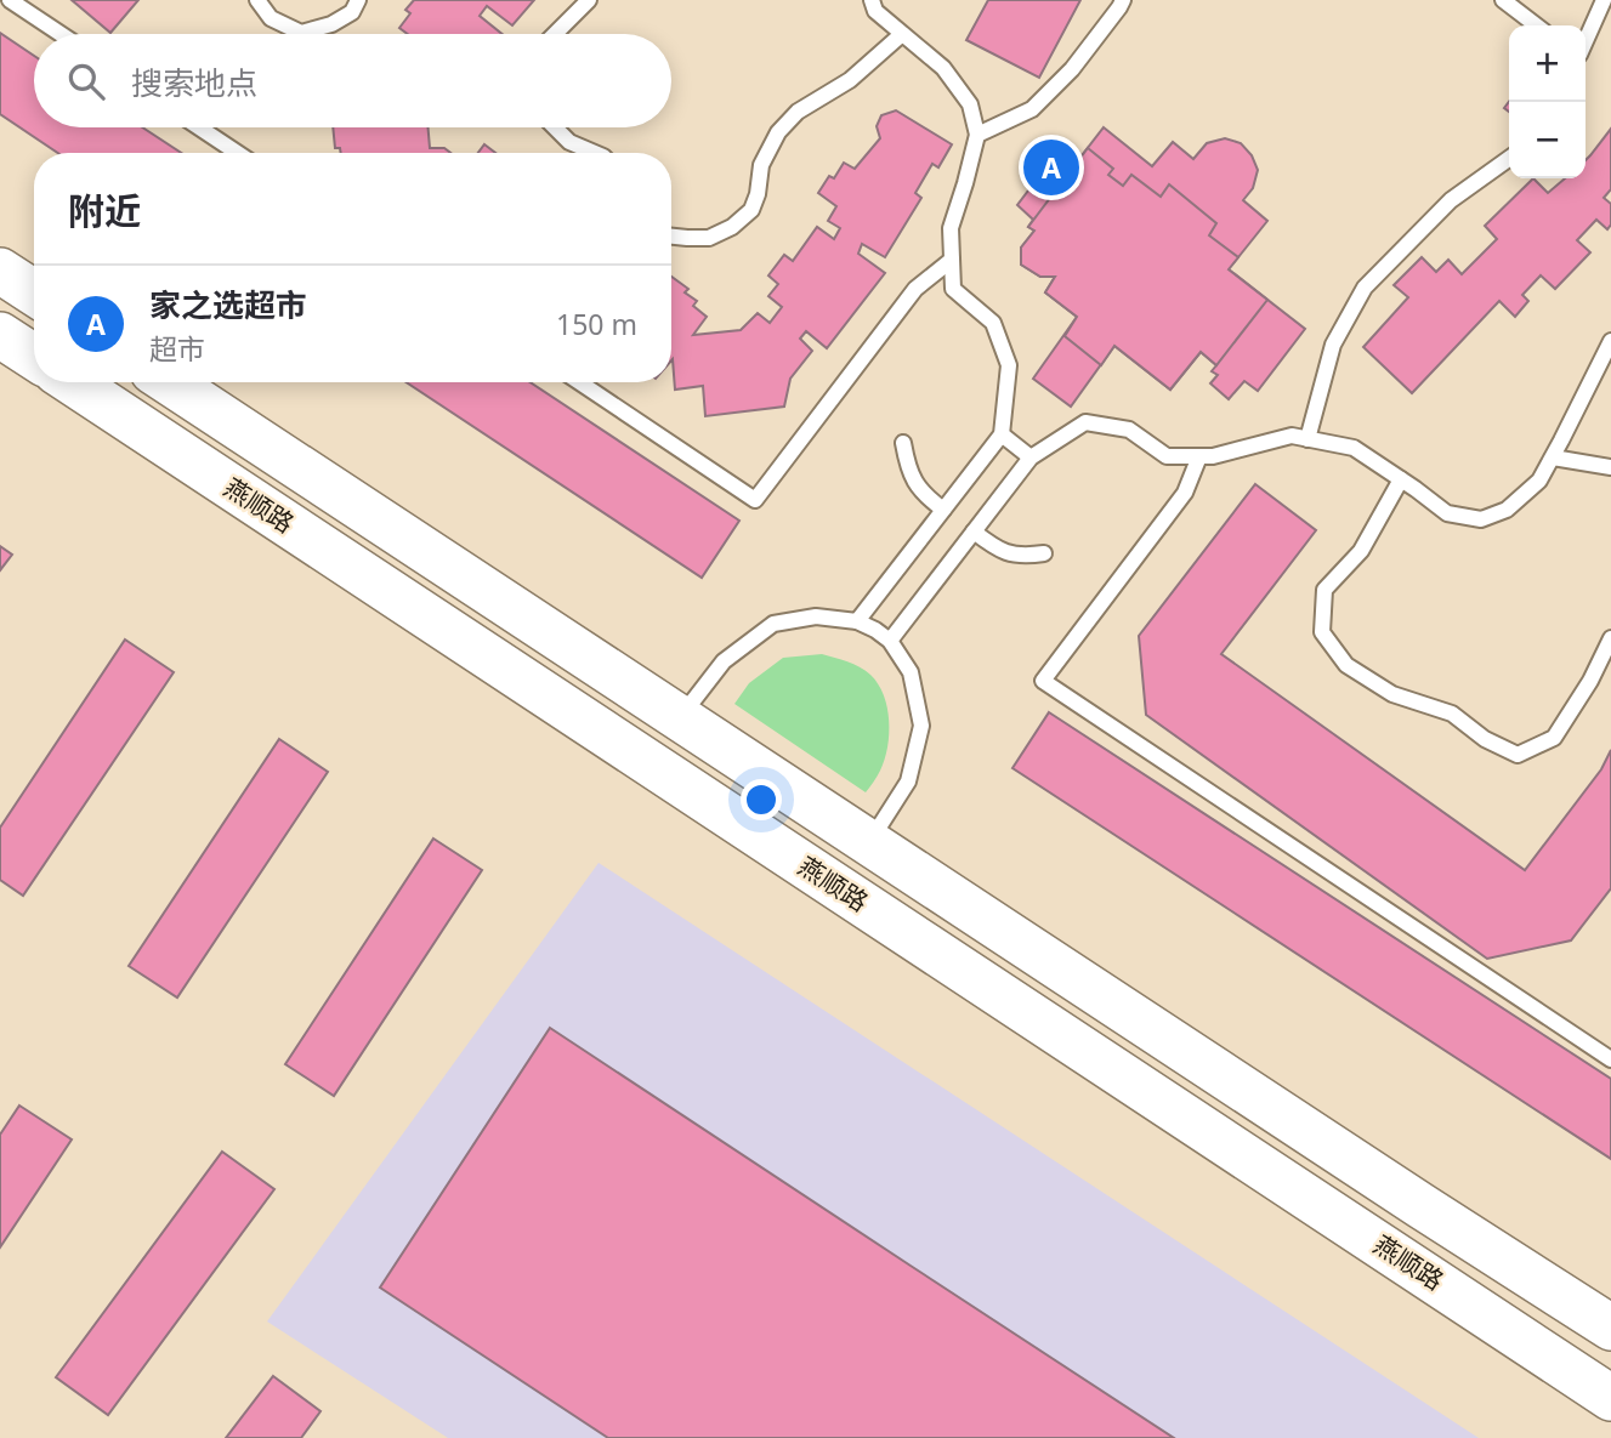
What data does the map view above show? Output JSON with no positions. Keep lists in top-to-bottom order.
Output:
{
  "streets": {
    "main road": ["燕顺路"]
  },
  "page": {
    "map_buttons": ["+", "−"],
    "search": "搜索地点",
    "pins": "A",
    "heading": "附近",
    "list": [
      {
        "mark": "A",
        "name": "家之选超市",
        "note": "超市",
        "value": "150 m"
      }
    ]
  }
}
